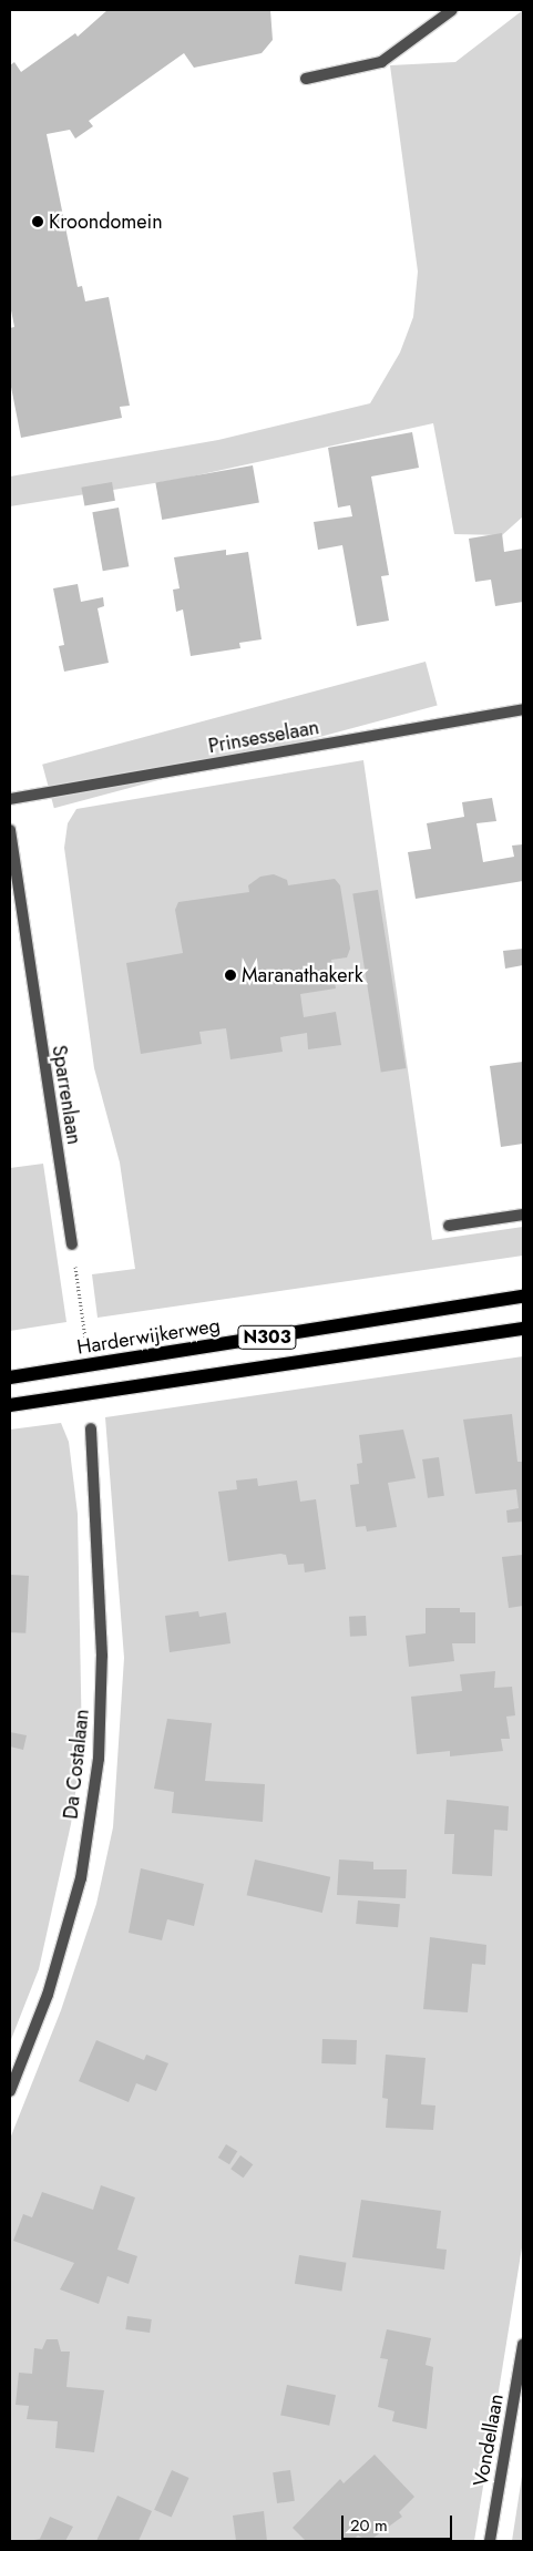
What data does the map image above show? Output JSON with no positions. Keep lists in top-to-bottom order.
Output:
{
  "streets": {
    "main road": ["Harderwijkerweg", "N303"],
    "street": [
      "Prinsesselaan",
      "Sparrenlaan",
      "Da Costalaan",
      "Vondellaan"
    ]
  },
  "places": ["Kroondomein", "Maranathakerk"],
  "scale_bar": "20 m"
}
